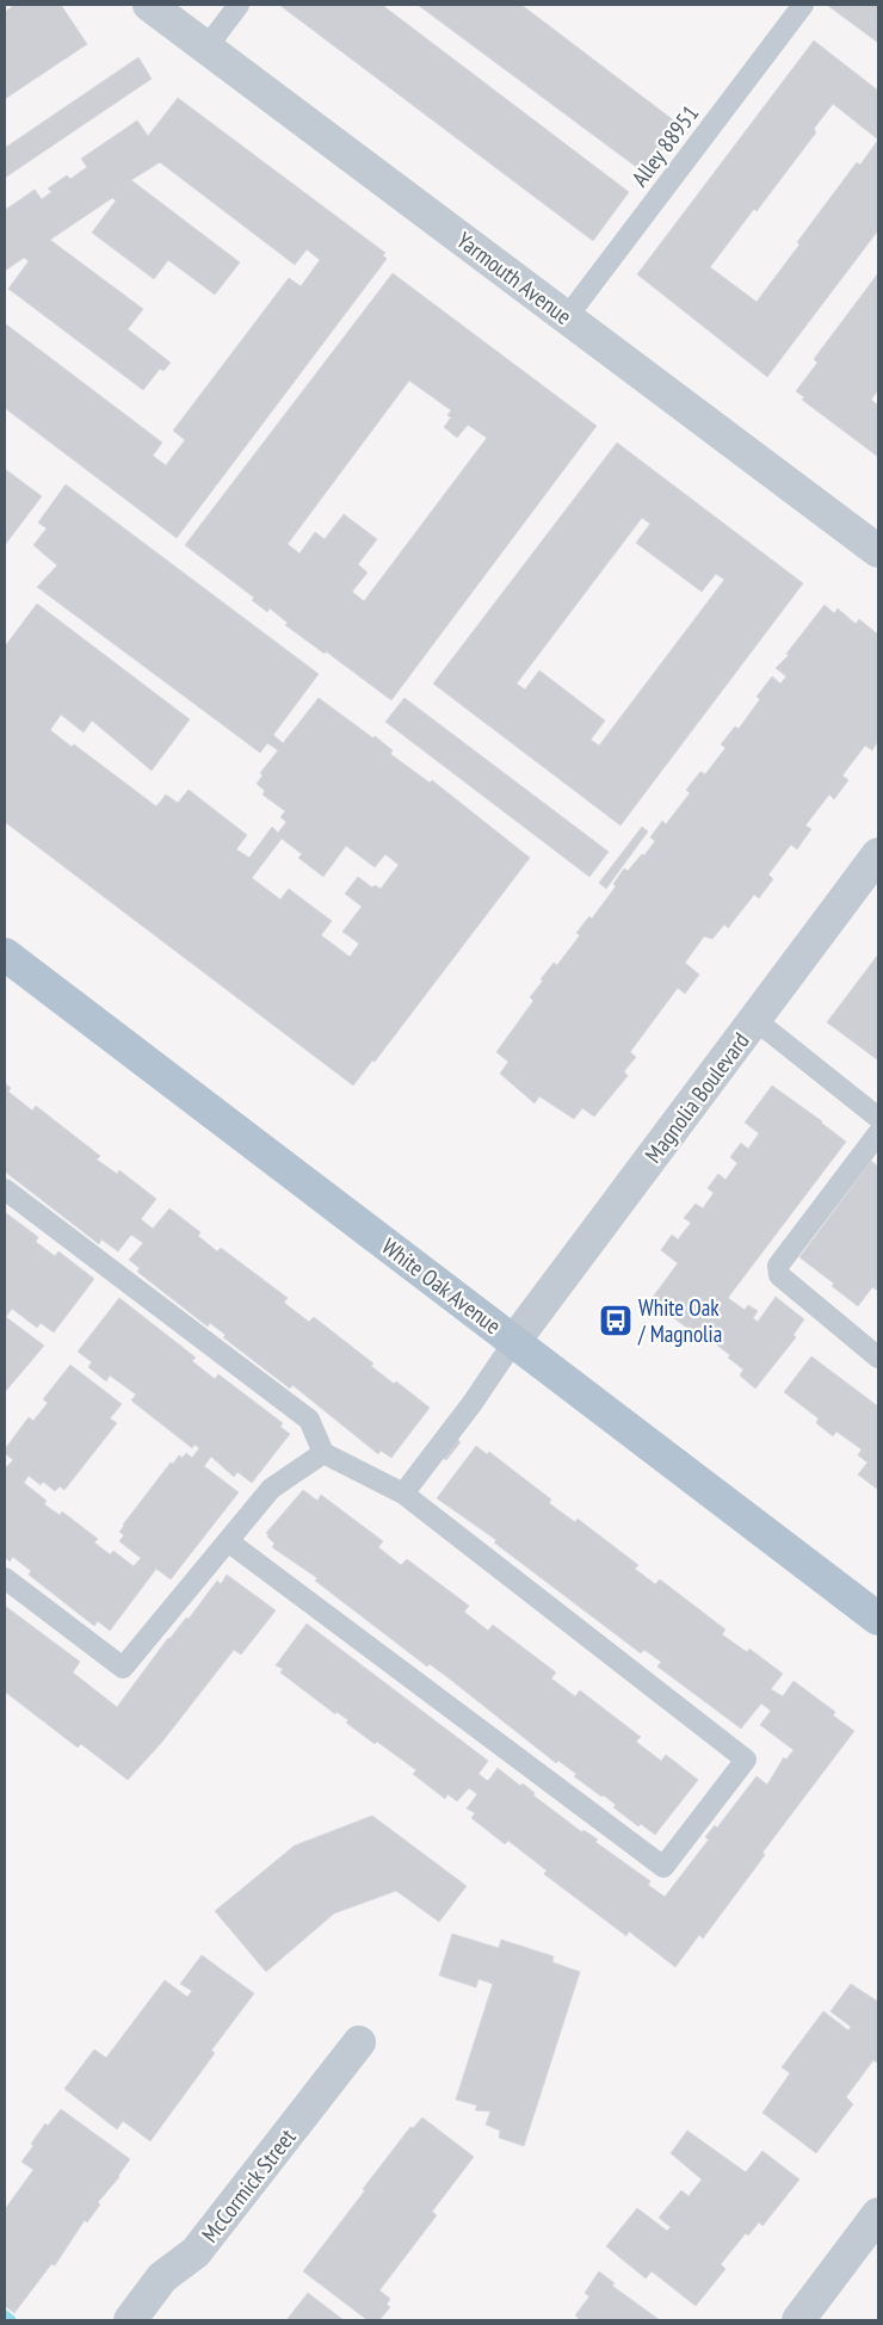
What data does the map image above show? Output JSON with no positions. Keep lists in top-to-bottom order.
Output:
{
  "streets": {
    "main road": ["White Oak Avenue"],
    "street": ["Yarmouth Avenue", "Magnolia Boulevard", "McCormick Street"],
    "lane": ["Alley 88951"]
  },
  "crossings": [
    ["Alley 88951", "Yarmouth Avenue"],
    ["Magnolia Boulevard", "White Oak Avenue"]
  ],
  "places": {
    "bus stop": ["White Oak / Magnolia"]
  }
}
